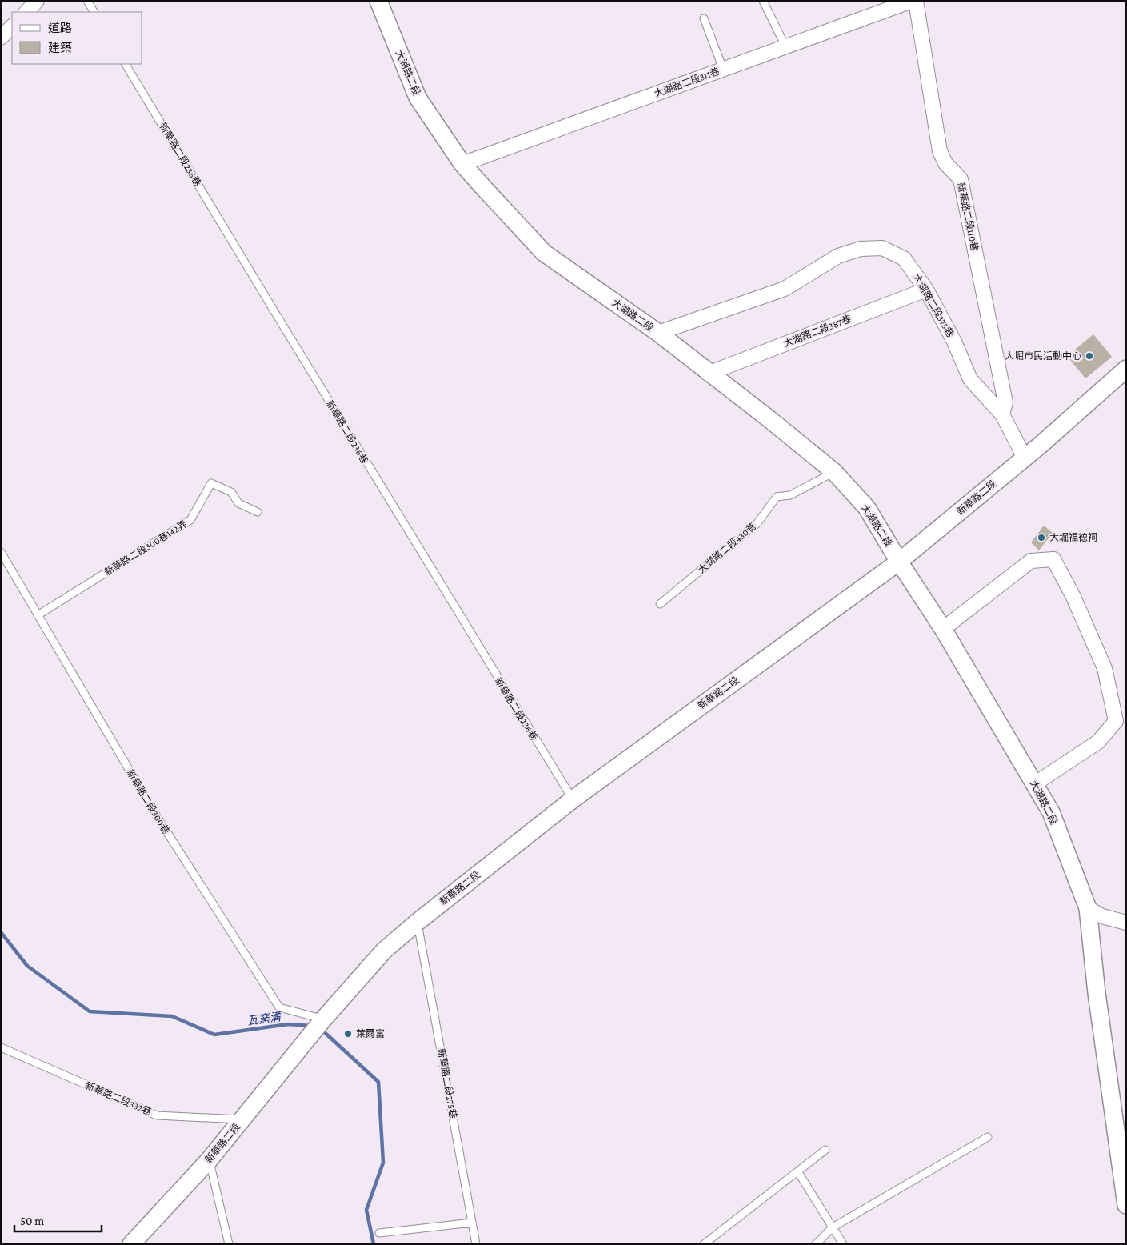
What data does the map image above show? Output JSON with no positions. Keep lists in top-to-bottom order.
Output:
{
  "streets": {
    "street": [
      "大湖路二段",
      "大湖路二段311巷",
      "新華路二段110巷",
      "大湖路二段375巷",
      "大湖路二段387巷",
      "新華路二段"
    ],
    "lane": [
      "新華路二段236巷",
      "新華路二段300巷142弄",
      "大湖路二段430巷",
      "新華路二段300巷",
      "新華路二段275巷",
      "新華路二段332巷"
    ]
  },
  "crossings": [
    ["大湖路二段", "大湖路二段311巷"],
    ["大湖路二段", "大湖路二段375巷"],
    ["大湖路二段", "大湖路二段387巷"],
    ["大湖路二段", "新華路二段"],
    ["大湖路二段", "大湖路二段430巷"],
    ["新華路二段236巷", "新華路二段"],
    ["新華路二段110巷", "大湖路二段375巷"],
    ["大湖路二段375巷", "大湖路二段387巷"],
    ["大湖路二段375巷", "新華路二段"],
    ["新華路二段", "新華路二段300巷"],
    ["新華路二段", "新華路二段275巷"],
    ["新華路二段", "新華路二段332巷"],
    ["新華路二段300巷142弄", "新華路二段300巷"]
  ],
  "water": ["瓦窯溝"],
  "places": ["大堀市民活動中心", "大堀福德祠", "萊爾富"],
  "legend": ["道路", "建築"],
  "scale_bar": "50 m"
}
